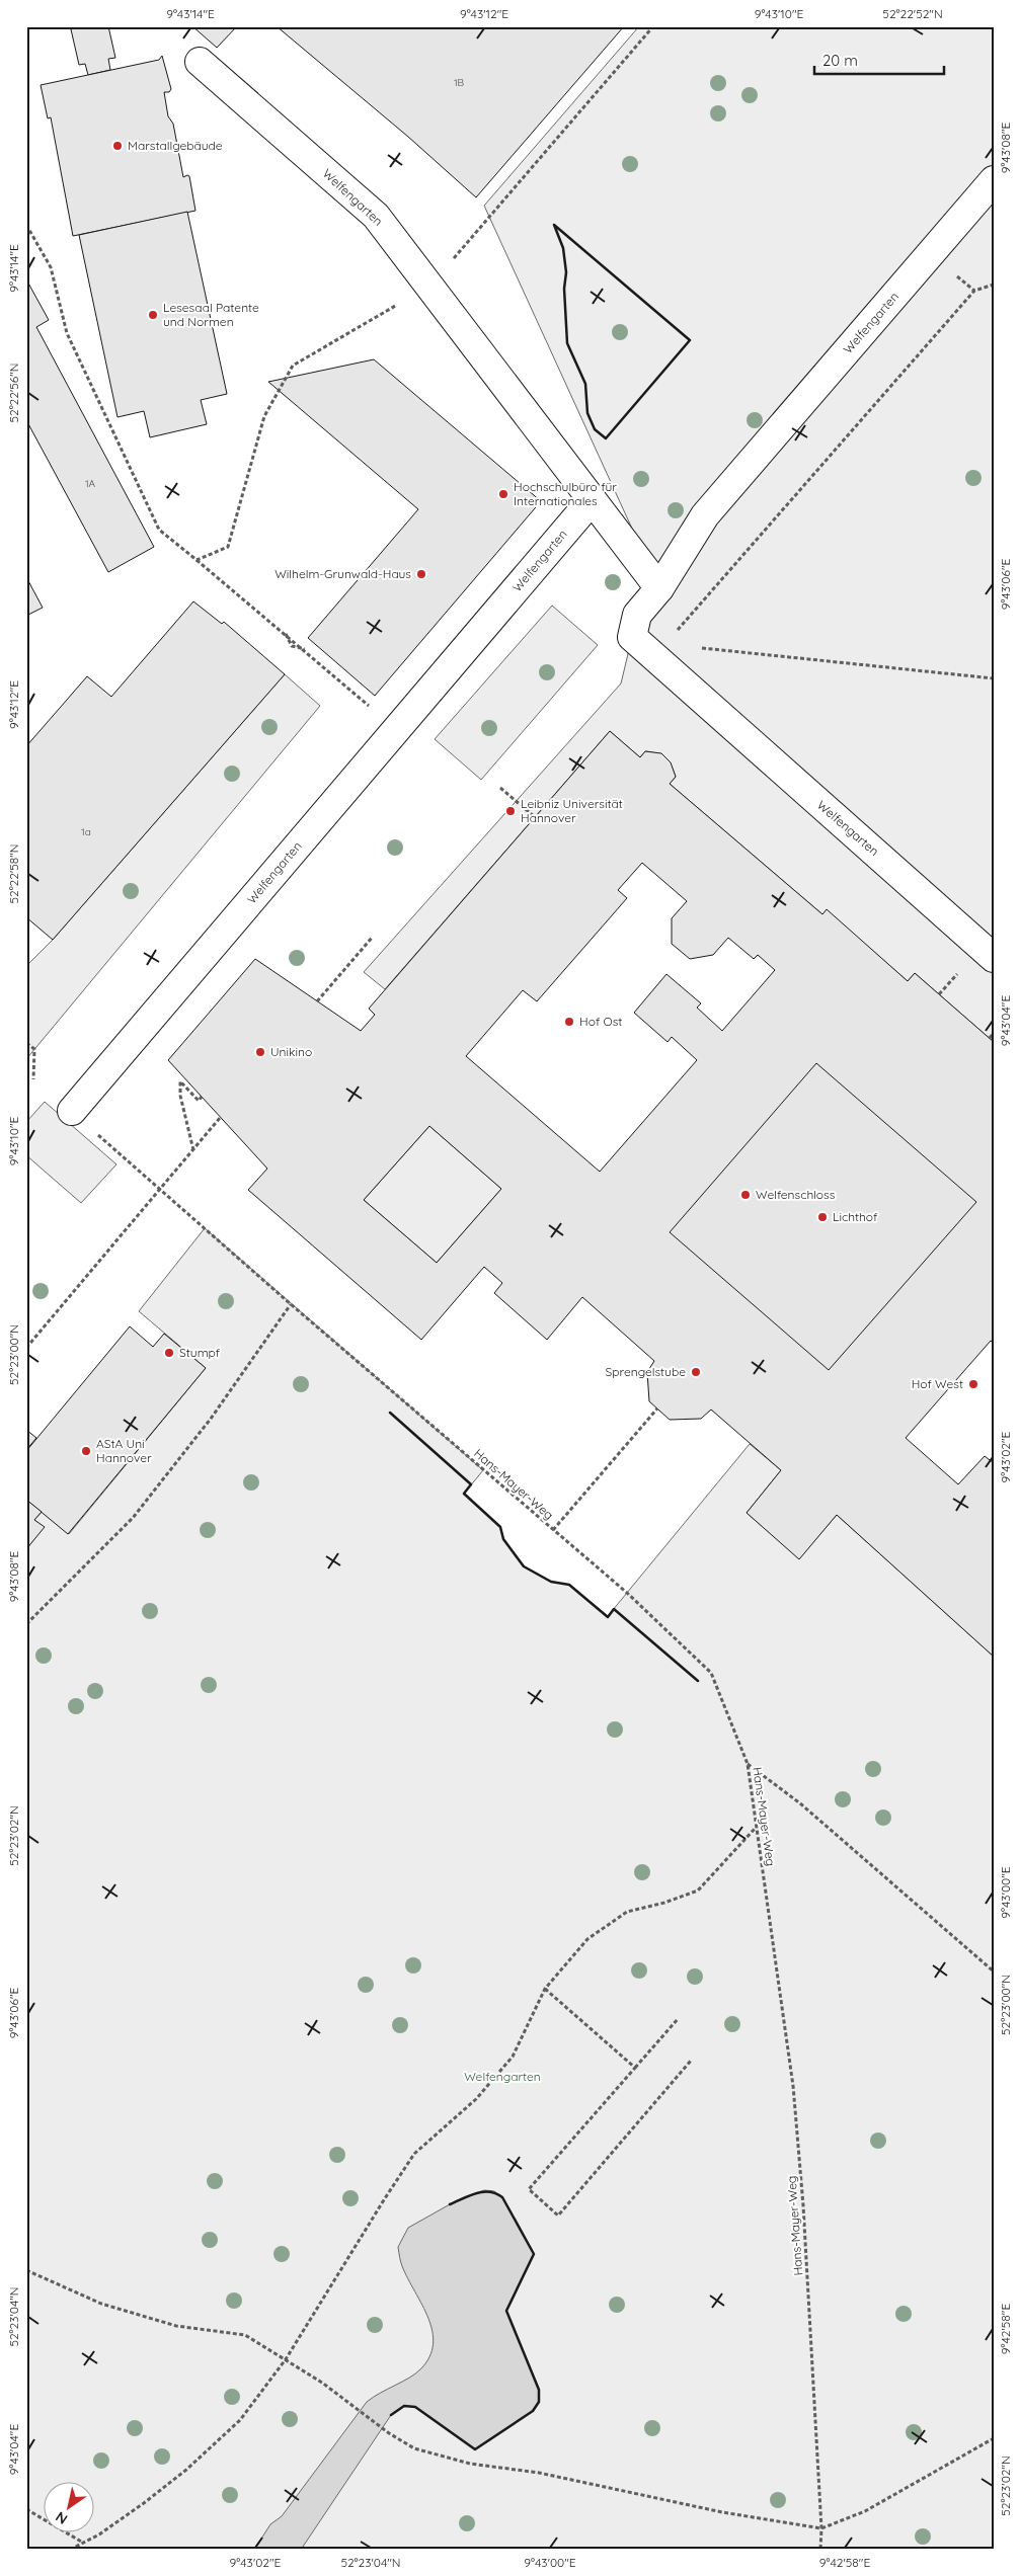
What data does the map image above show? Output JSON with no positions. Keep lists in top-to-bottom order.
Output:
{
  "streets": {
    "street": ["Welfengarten"],
    "path": ["Hans-Mayer-Weg"]
  },
  "parks": ["Welfengarten"],
  "places": [
    "Marstallgebäude",
    "Lesesaal Patente und Normen",
    "Hochschulbüro für Internationales",
    "Wilhelm-Grunwald-Haus",
    "Leibniz Universität Hannover",
    "Hof Ost",
    "Unikino",
    "Welfenschloss",
    "Lichthof",
    "Stumpf",
    "Sprengelstube",
    "Hof West",
    "AStA Uni Hannover"
  ],
  "house_numbers": ["1B", "1A", "1a"],
  "scale_bar": "20 m",
  "north": "bottom left",
  "coordinates": [
    "9°43'14\"E",
    "9°43'12\"E",
    "9°43'10\"E",
    "52°22'52\"N",
    "9°43'08\"E",
    "52°22'56\"N",
    "9°43'06\"E",
    "52°22'58\"N",
    "9°43'04\"E",
    "52°23'00\"N",
    "9°43'02\"E",
    "52°23'02\"N",
    "9°43'00\"E",
    "52°23'04\"N",
    "9°42'58\"E"
  ]
}
